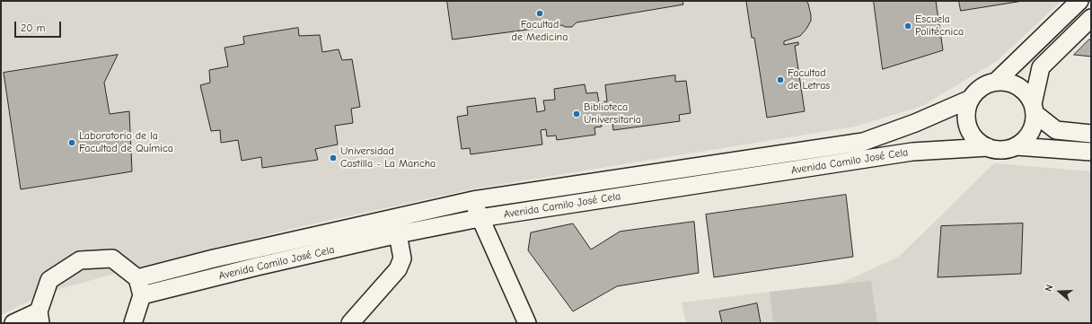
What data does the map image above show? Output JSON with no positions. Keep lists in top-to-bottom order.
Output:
{
  "streets": {
    "street": ["Avenida Camilo José Cela"]
  },
  "places": [
    "Facultad de Medicina",
    "Escuela Politécnica",
    "Facultad de Letras",
    "Biblioteca Universitaria",
    "Laboratorio de la Facultad de Química",
    "Universidad Castilla - La Mancha"
  ],
  "scale_bar": "20 m",
  "north": "left"
}
